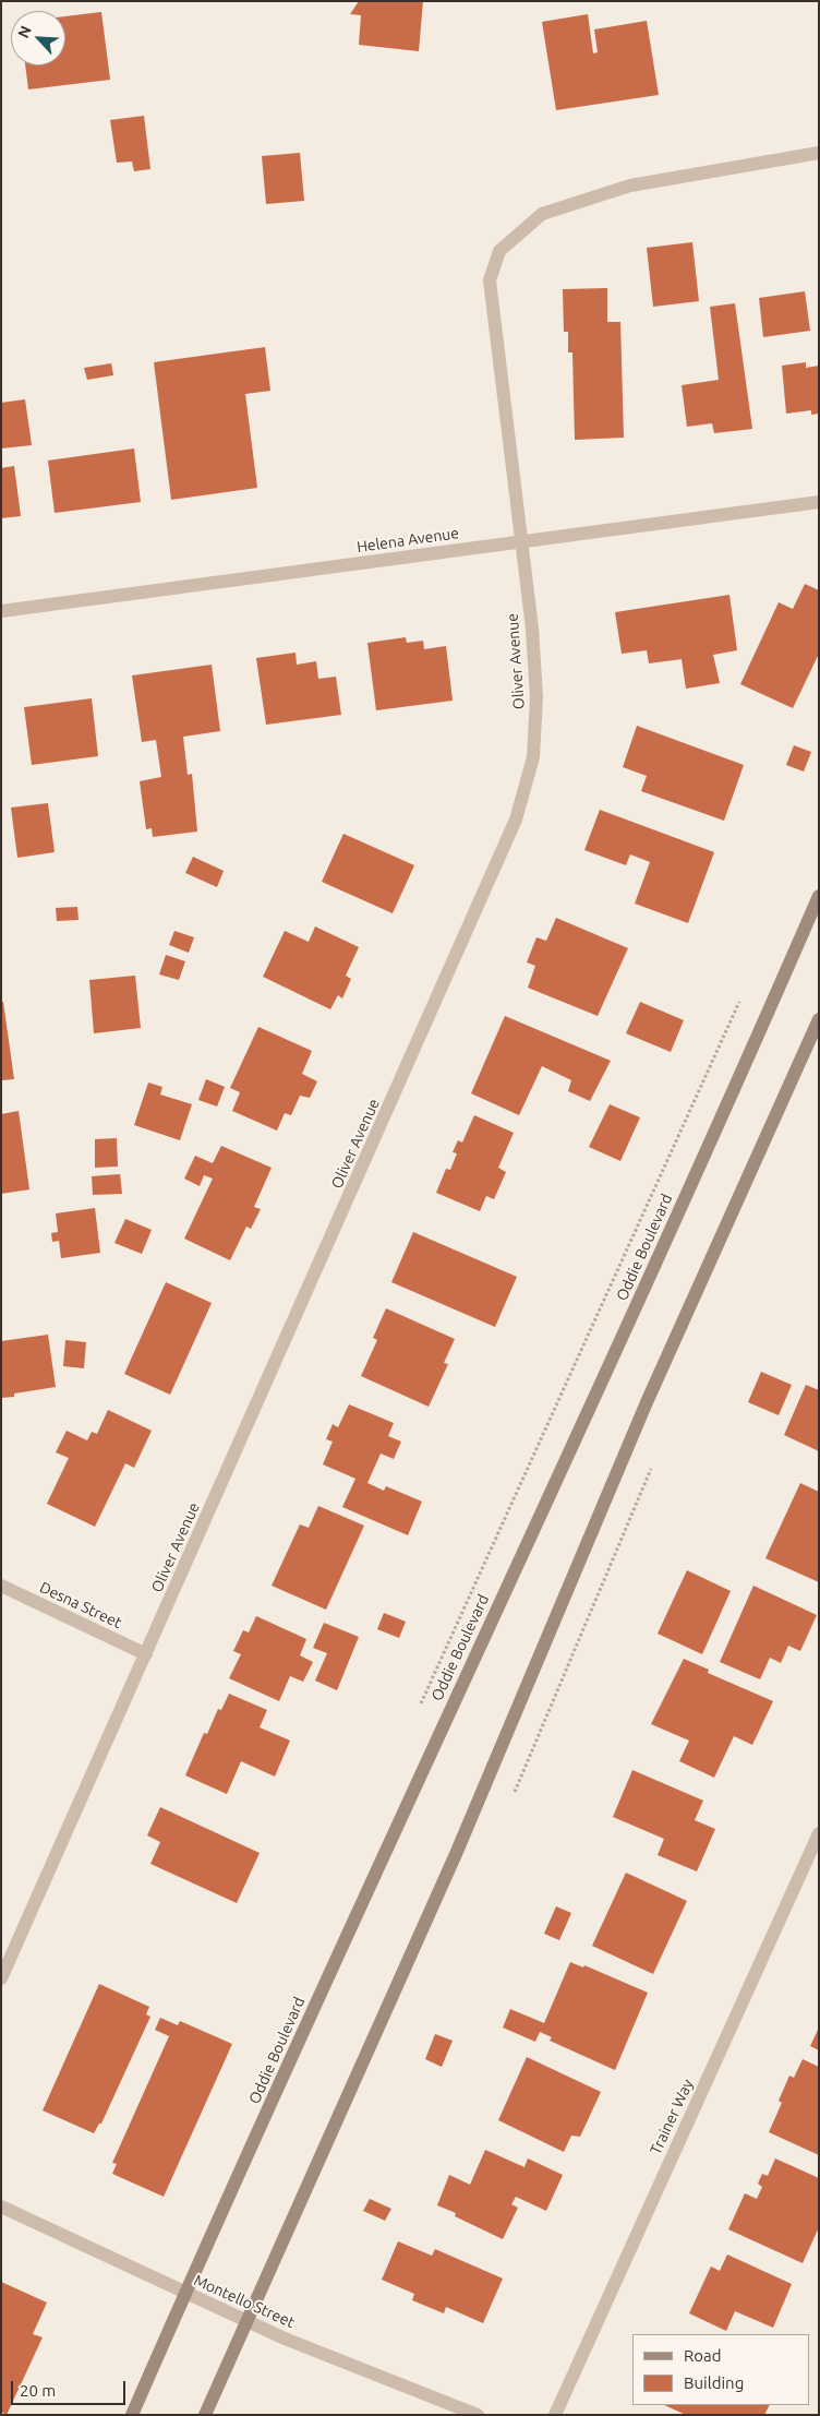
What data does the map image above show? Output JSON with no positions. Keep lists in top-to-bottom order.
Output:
{
  "streets": {
    "main road": ["Oddie Boulevard"],
    "street": [
      "Helena Avenue",
      "Oliver Avenue",
      "Desna Street",
      "Trainer Way",
      "Montello Street"
    ]
  },
  "crossings": [
    ["Helena Avenue", "Oliver Avenue"],
    ["Oliver Avenue", "Desna Street"],
    ["Oddie Boulevard", "Montello Street"]
  ],
  "legend": ["Road", "Building"],
  "scale_bar": "20 m",
  "north": "top left"
}
